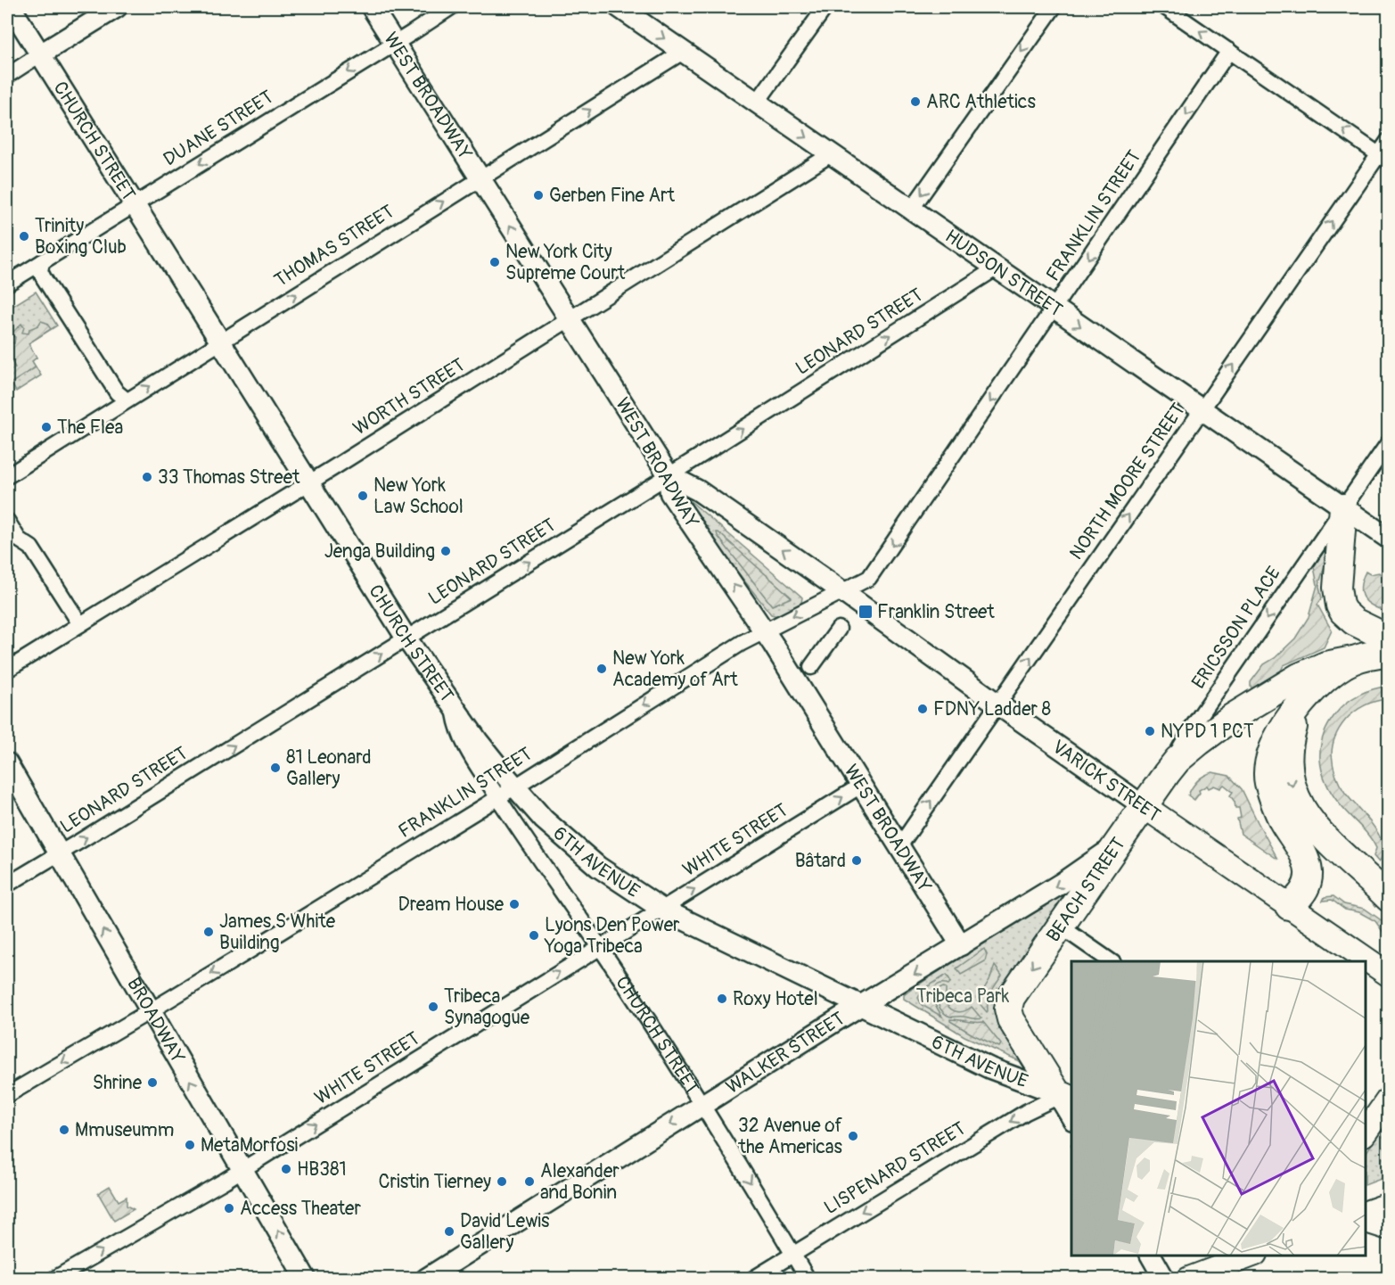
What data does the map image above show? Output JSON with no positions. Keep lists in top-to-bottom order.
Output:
{
  "streets": {
    "highway": ["BEACH STREET"],
    "main road": [
      "WEST BROADWAY",
      "CHURCH STREET",
      "HUDSON STREET",
      "VARICK STREET",
      "6TH AVENUE",
      "BROADWAY",
      "WALKER STREET"
    ],
    "street": [
      "DUANE STREET",
      "FRANKLIN STREET",
      "THOMAS STREET",
      "LEONARD STREET",
      "WORTH STREET",
      "NORTH MOORE STREET",
      "ERICSSON PLACE",
      "WHITE STREET",
      "LISPENARD STREET"
    ]
  },
  "crossings": [
    ["WEST BROADWAY", "DUANE STREET"],
    ["WEST BROADWAY", "FRANKLIN STREET"],
    ["WEST BROADWAY", "THOMAS STREET"],
    ["WEST BROADWAY", "LEONARD STREET"],
    ["WEST BROADWAY", "WORTH STREET"],
    ["WEST BROADWAY", "NORTH MOORE STREET"],
    ["WEST BROADWAY", "VARICK STREET"],
    ["WEST BROADWAY", "WHITE STREET"],
    ["WEST BROADWAY", "WALKER STREET"],
    ["DUANE STREET", "CHURCH STREET"],
    ["CHURCH STREET", "FRANKLIN STREET"],
    ["CHURCH STREET", "THOMAS STREET"],
    ["CHURCH STREET", "LEONARD STREET"],
    ["CHURCH STREET", "WORTH STREET"],
    ["CHURCH STREET", "WHITE STREET"],
    ["CHURCH STREET", "6TH AVENUE"],
    ["CHURCH STREET", "WALKER STREET"],
    ["CHURCH STREET", "LISPENARD STREET"],
    ["FRANKLIN STREET", "HUDSON STREET"],
    ["FRANKLIN STREET", "VARICK STREET"],
    ["FRANKLIN STREET", "6TH AVENUE"],
    ["FRANKLIN STREET", "BROADWAY"],
    ["THOMAS STREET", "HUDSON STREET"],
    ["HUDSON STREET", "LEONARD STREET"],
    ["HUDSON STREET", "WORTH STREET"],
    ["HUDSON STREET", "NORTH MOORE STREET"],
    ["HUDSON STREET", "ERICSSON PLACE"],
    ["LEONARD STREET", "VARICK STREET"],
    ["LEONARD STREET", "BROADWAY"],
    ["NORTH MOORE STREET", "VARICK STREET"],
    ["ERICSSON PLACE", "BEACH STREET"],
    ["VARICK STREET", "BEACH STREET"],
    ["WHITE STREET", "6TH AVENUE"],
    ["WHITE STREET", "BROADWAY"],
    ["6TH AVENUE", "BEACH STREET"],
    ["6TH AVENUE", "WALKER STREET"],
    ["6TH AVENUE", "LISPENARD STREET"],
    ["BEACH STREET", "WALKER STREET"],
    ["BEACH STREET", "LISPENARD STREET"]
  ],
  "one_way": [
    "DUANE STREET",
    "FRANKLIN STREET",
    "THOMAS STREET",
    "HUDSON STREET",
    "LEONARD STREET",
    "NORTH MOORE STREET",
    "ERICSSON PLACE",
    "WHITE STREET",
    "BROADWAY",
    "WALKER STREET",
    "LISPENARD STREET"
  ],
  "parks": ["Tribeca Park"],
  "places": {
    "other": [
      "ARC Athletics",
      "Gerben Fine Art",
      "Trinity Boxing Club",
      "New York City Supreme Court",
      "The Flea",
      "33 Thomas Street",
      "New York Law School",
      "Jenga Building",
      "New York Academy of Art",
      "FDNY Ladder 8",
      "NYPD 1 PCT",
      "81 Leonard Gallery",
      "Bâtard",
      "Dream House",
      "James S White Building",
      "Lyons Den Power Yoga Tribeca",
      "Roxy Hotel",
      "Tribeca Synagogue",
      "Shrine",
      "Mmuseumm",
      "32 Avenue of the Americas",
      "MetaMorfosi",
      "HB381",
      "Cristin Tierney",
      "Alexander and Bonin",
      "Access Theater",
      "David Lewis Gallery"
    ],
    "transit": ["Franklin Street"]
  }
}
